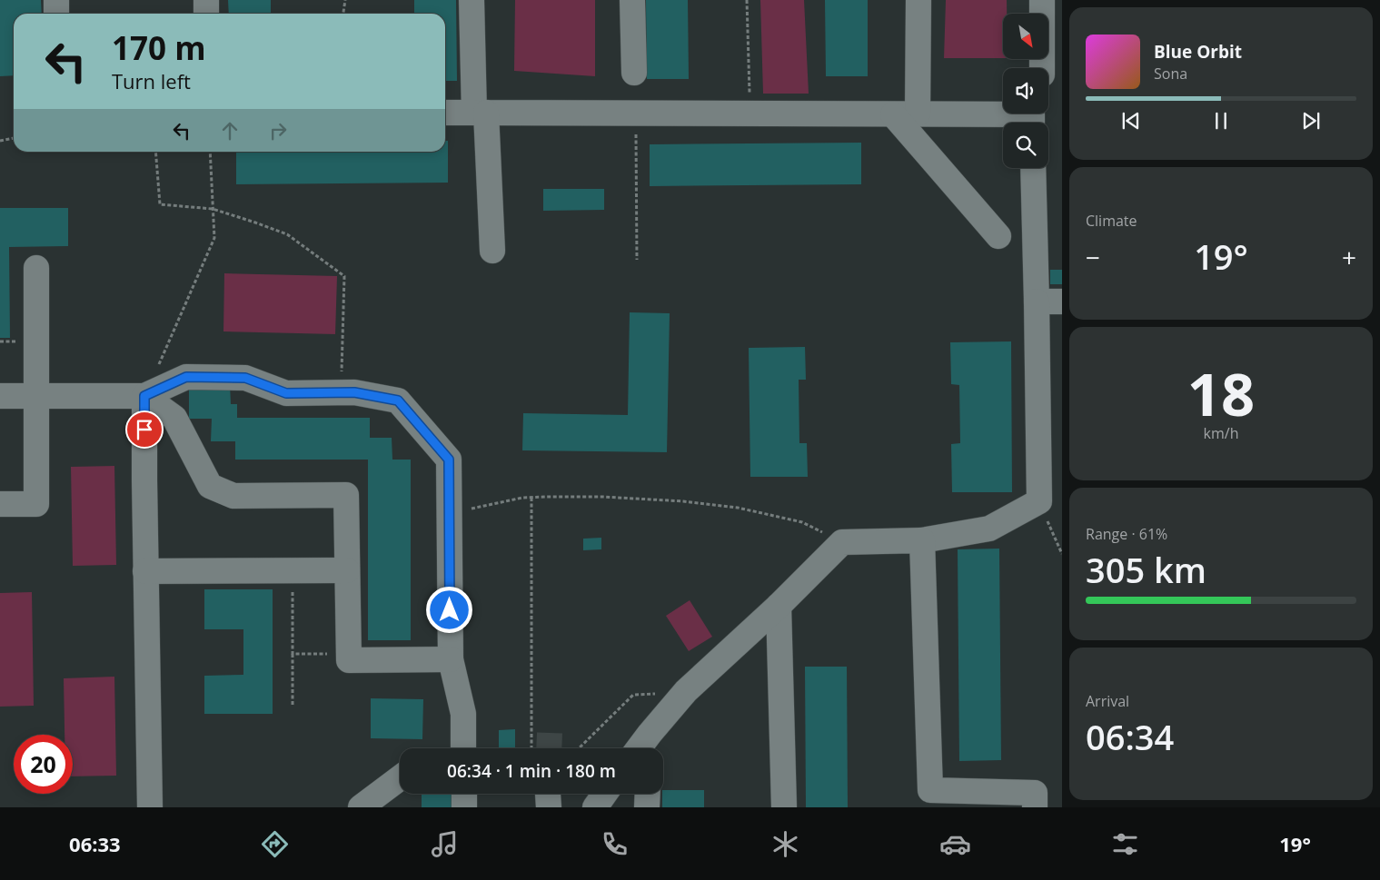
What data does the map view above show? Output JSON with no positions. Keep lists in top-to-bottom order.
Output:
{
  "north": "bottom right",
  "page": {
    "turn": ["170 m", "Turn left"],
    "song": ["Blue Orbit", "Sona"],
    "tile": [
      "Climate",
      ["18", "km/h"],
      ["Range · 61%", "305 km"],
      ["Arrival", "06:34"]
    ],
    "heat": ["−", "19°", "+"],
    "limit": "20",
    "trip": "06:34 · 1 min · 180 m",
    "tabs": ["06:33", "19°"]
  }
}
